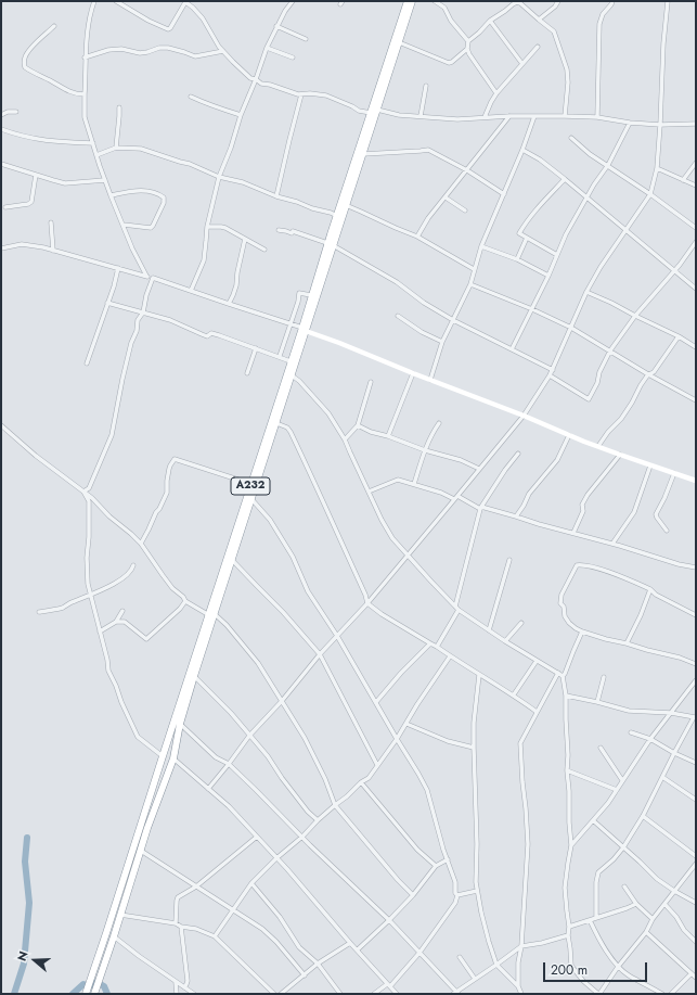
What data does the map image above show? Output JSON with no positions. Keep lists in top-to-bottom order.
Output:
{
  "streets": {
    "highway": ["A232"]
  },
  "scale_bar": "200 m",
  "north": "left"
}
